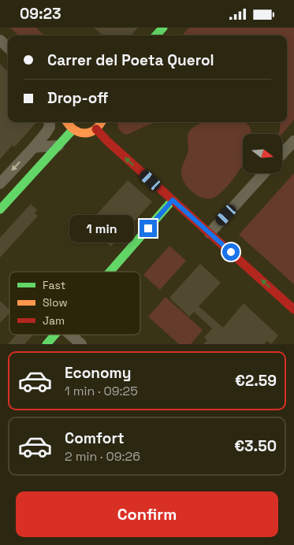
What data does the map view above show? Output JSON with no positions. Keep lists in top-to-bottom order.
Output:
{
  "legend": ["Fast", "Slow", "Jam"],
  "north": "right",
  "page": {
    "status": "09:23",
    "banner": ["Carrer del Poeta Querol", "Drop-off"],
    "bubble": "1 min",
    "list": [
      {
        "name": "Economy",
        "note": "1 min · 09:25",
        "value": "€2.59"
      },
      {
        "name": "Comfort",
        "note": "2 min · 09:26",
        "value": "€3.50"
      }
    ],
    "buttons": "Confirm"
  }
}
